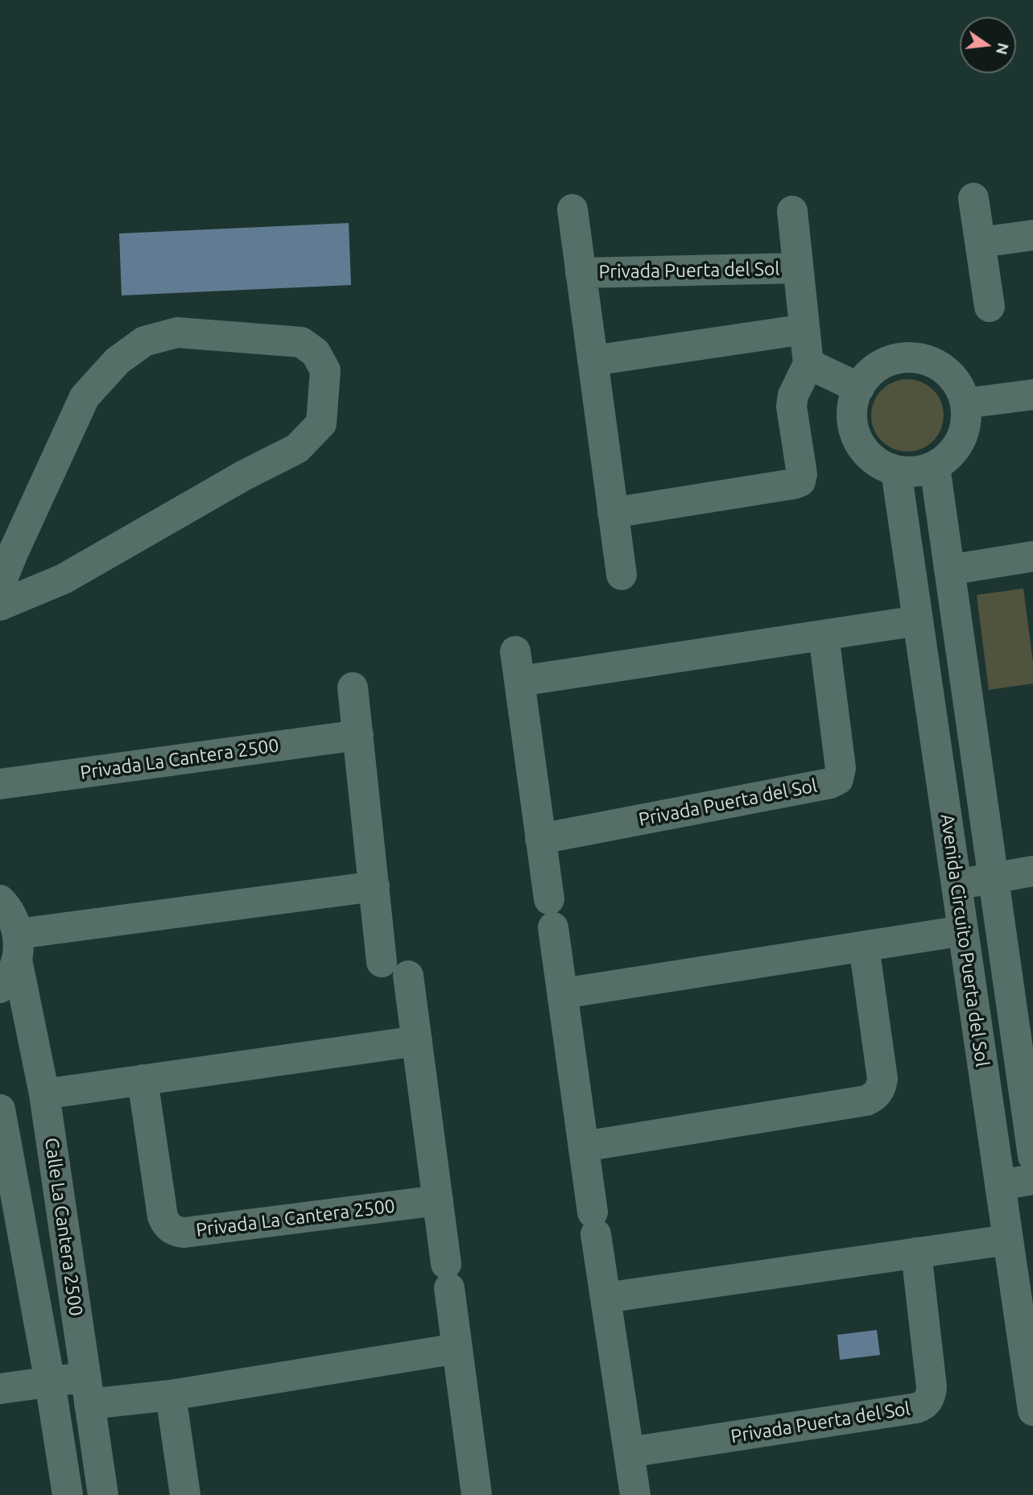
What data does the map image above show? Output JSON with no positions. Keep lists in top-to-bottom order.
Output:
{
  "streets": {
    "street": [
      "Privada Puerta del Sol",
      "Privada La Cantera 2500",
      "Avenida Circuito Puerta del Sol",
      "Calle La Cantera 2500"
    ]
  },
  "north": "right"
}
